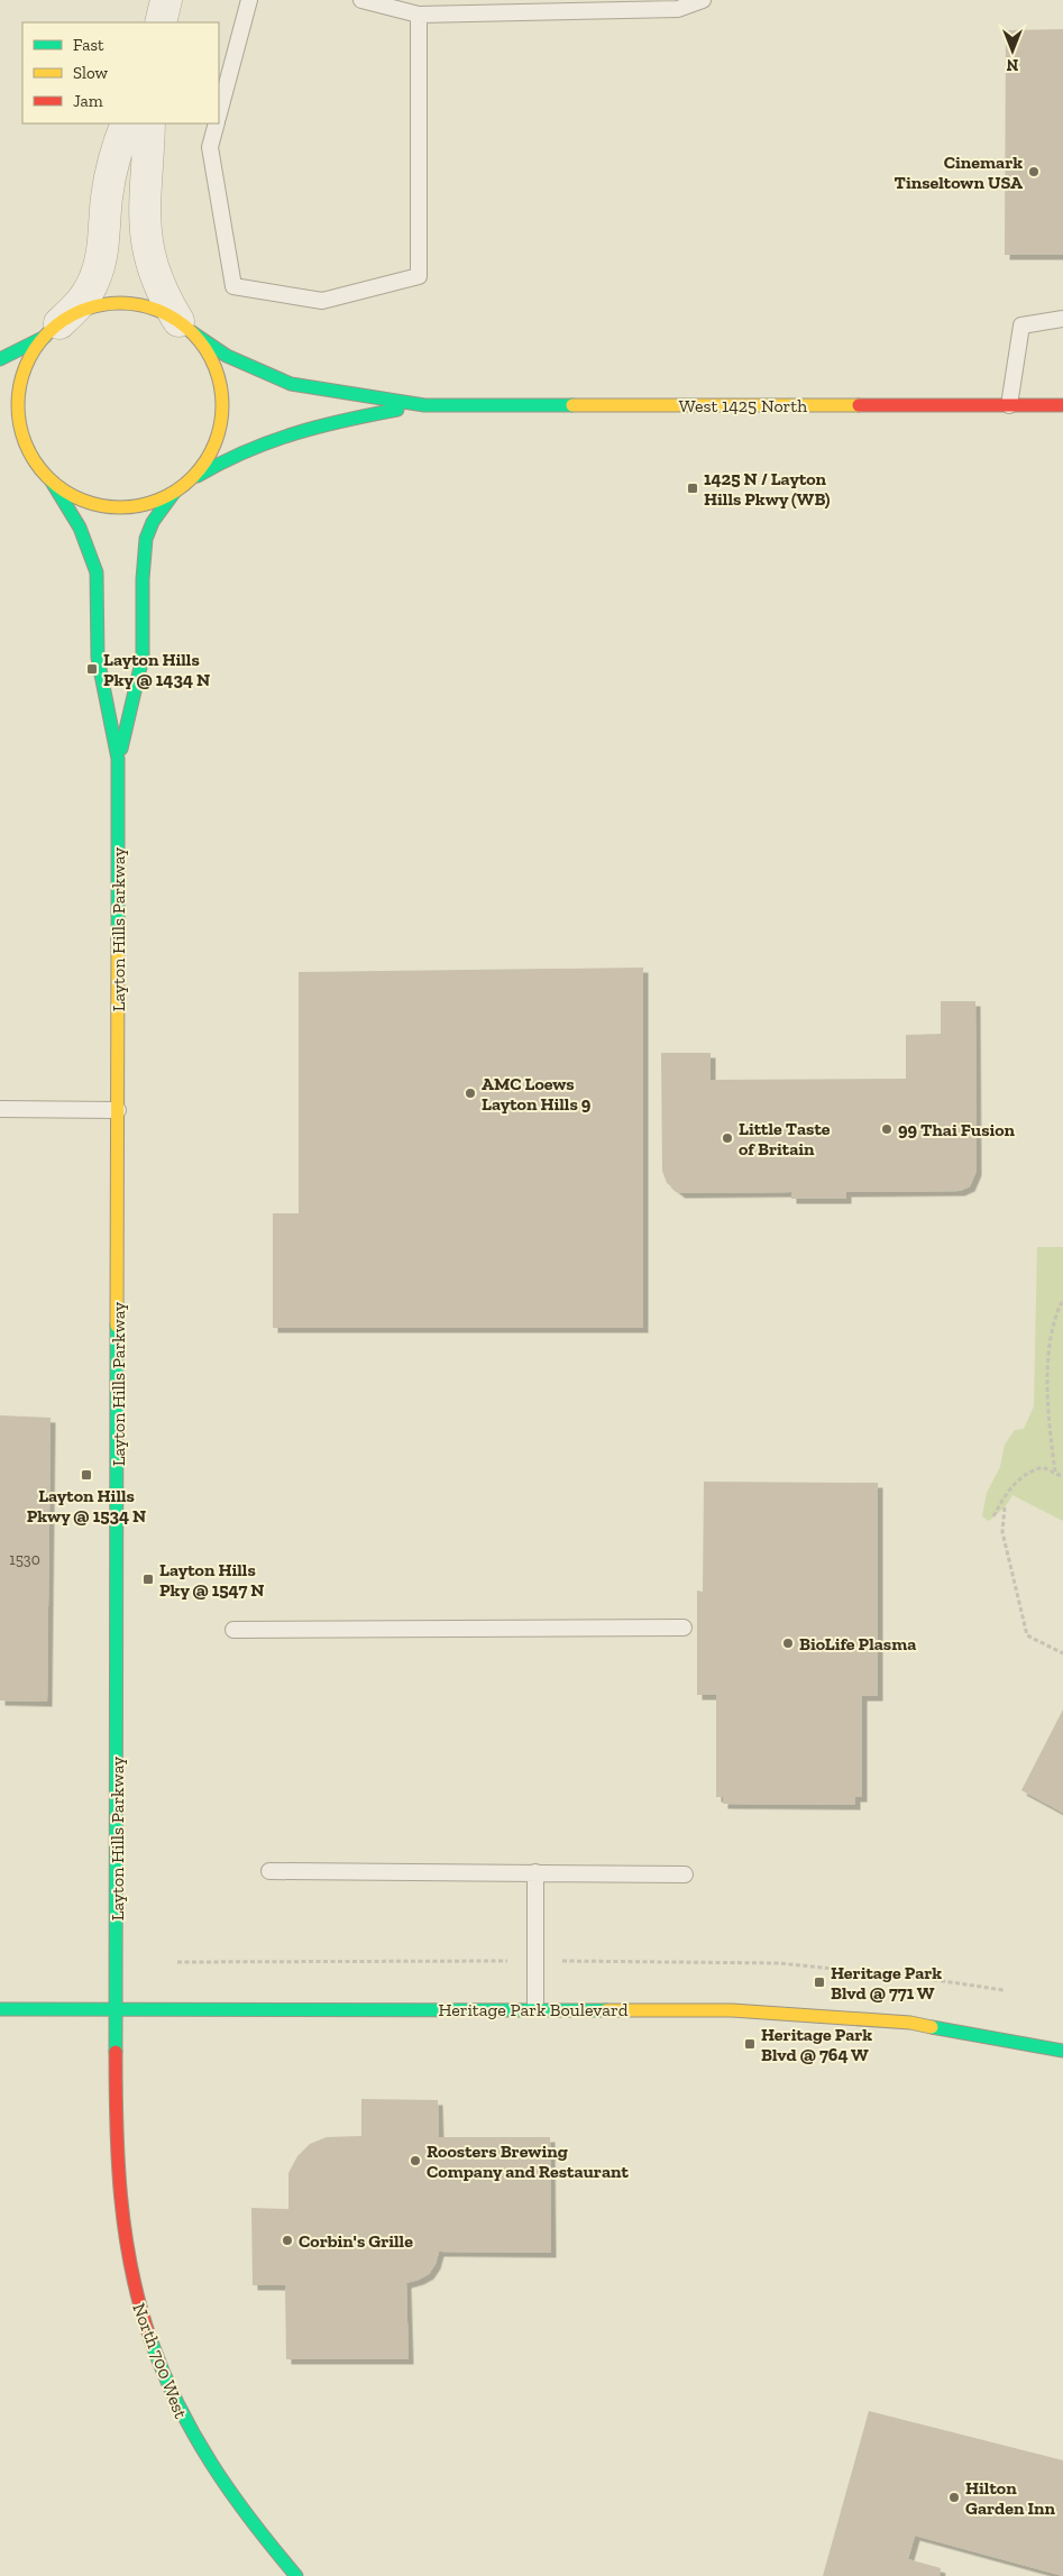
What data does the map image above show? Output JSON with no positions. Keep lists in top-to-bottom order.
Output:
{
  "streets": {
    "street": [
      "West 1425 North",
      "Layton Hills Parkway",
      "Heritage Park Boulevard",
      "North 700 West"
    ]
  },
  "crossings": [
    ["Layton Hills Parkway", "Heritage Park Boulevard"],
    ["Layton Hills Parkway", "North 700 West"],
    ["Heritage Park Boulevard", "North 700 West"]
  ],
  "places": {
    "other": [
      "Cinemark Tinseltown USA",
      "AMC Loews Layton Hills 9",
      "99 Thai Fusion",
      "Little Taste of Britain",
      "BioLife Plasma",
      "Roosters Brewing Company and Restaurant",
      "Corbin's Grille",
      "Hilton Garden Inn"
    ],
    "transit": [
      "1425 N / Layton Hills Pkwy (WB)",
      "Layton Hills Pky @ 1434 N",
      "Layton Hills Pkwy @ 1534 N",
      "Layton Hills Pky @ 1547 N",
      "Heritage Park Blvd @ 771 W",
      "Heritage Park Blvd @ 764 W"
    ]
  },
  "house_numbers": ["1530"],
  "legend": ["Fast", "Slow", "Jam"],
  "north": "bottom"
}
